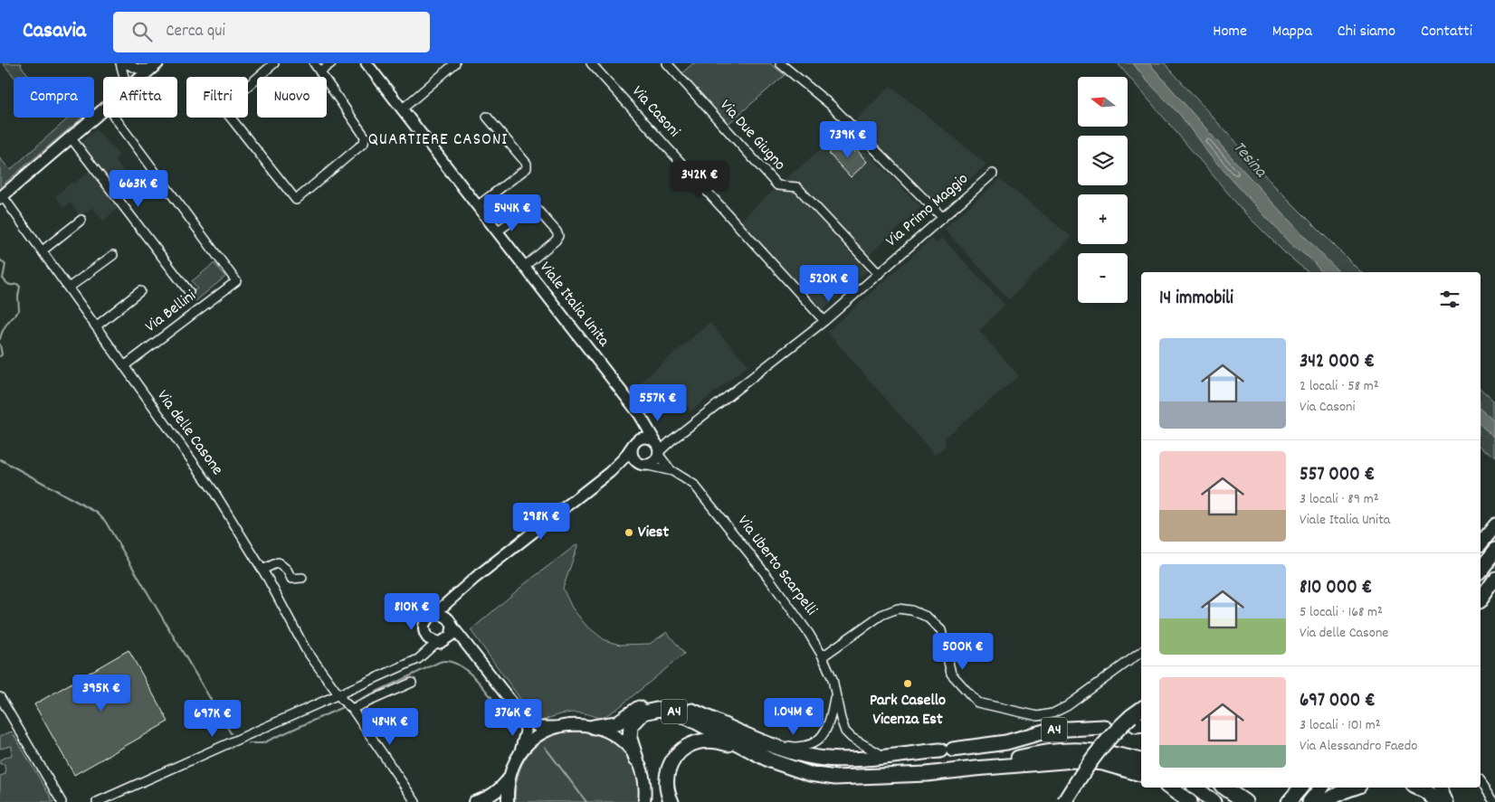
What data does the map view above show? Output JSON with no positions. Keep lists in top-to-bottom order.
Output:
{
  "streets": {
    "highway": ["A4"],
    "street": [
      "Via Casoni",
      "Via Due Giugno",
      "Via Primo Maggio",
      "Viale Italia Unita",
      "Via Bellini",
      "Via delle Casone",
      "Via Uberto Scarpelli"
    ]
  },
  "crossings": [
    ["Via Casoni", "Via Primo Maggio"],
    ["Via Due Giugno", "Via Primo Maggio"],
    ["Via Primo Maggio", "Viale Italia Unita"],
    ["Via Primo Maggio", "Via Uberto Scarpelli"],
    ["Viale Italia Unita", "Via Uberto Scarpelli"],
    ["Via Bellini", "Via delle Casone"],
    ["Via Uberto Scarpelli", "A4"]
  ],
  "districts": ["QUARTIERE CASONI"],
  "water": ["Tesina"],
  "places": ["Viest", "Park Casello Vicenza Est"],
  "north": "left",
  "page": {
    "header": "Casavia",
    "search": "Cerca qui",
    "nav": [
      "Home",
      "Mappa",
      "Chi siamo",
      "Contatti"
    ],
    "map_buttons": ["+", "−"],
    "chip": [
      "Compra",
      "Affitta",
      "Filtri",
      "Nuovo"
    ],
    "price": [
      "739K €",
      "342K €",
      "663K €",
      "544K €",
      "520K €",
      "557K €",
      "298K €",
      "810K €",
      "500K €",
      "395K €",
      "1.04M €",
      "376K €",
      "697K €",
      "484K €"
    ],
    "heading": "14 immobili",
    "list": [
      {
        "name": "342 000 €",
        "note": "2 locali · 58 m² · Via Casoni"
      },
      {
        "name": "557 000 €",
        "note": "3 locali · 89 m² · Viale Italia Unita"
      },
      {
        "name": "810 000 €",
        "note": "5 locali · 168 m² · Via delle Casone"
      },
      {
        "name": "697 000 €",
        "note": "3 locali · 101 m² · Via Alessandro Faedo"
      }
    ]
  }
}
